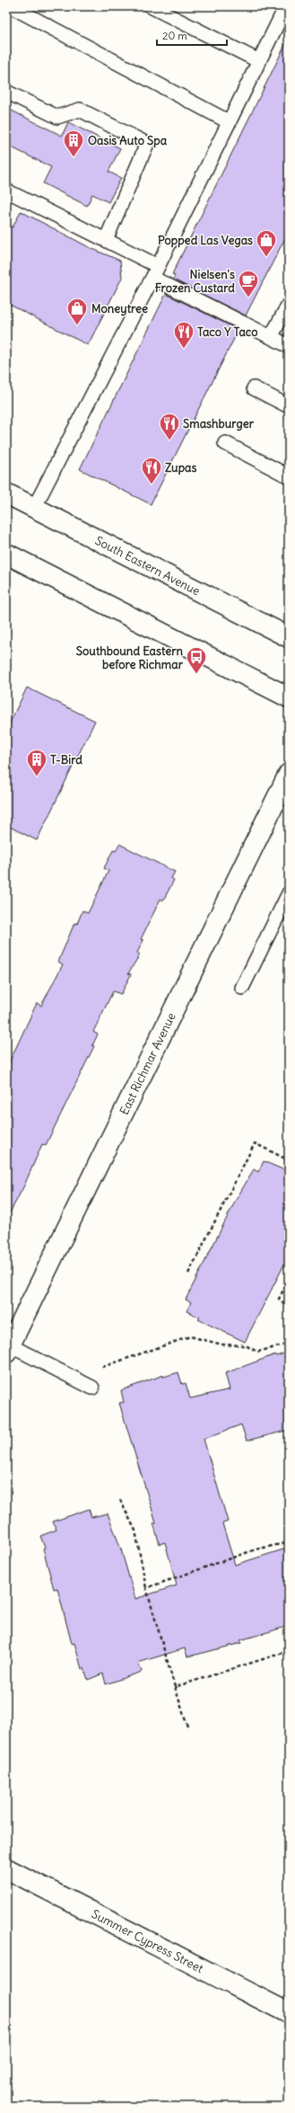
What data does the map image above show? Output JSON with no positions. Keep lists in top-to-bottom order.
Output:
{
  "streets": {
    "street": ["South Eastern Avenue", "East Richmar Avenue", "Summer Cypress Street"]
  },
  "places": {
    "building": ["Oasis Auto Spa", "T-Bird"],
    "shop": ["Popped Las Vegas", "Moneytree"],
    "cafe": ["Nielsen's Frozen Custard"],
    "restaurant": ["Taco Y Taco", "Smashburger", "Zupas"],
    "bus stop": ["Southbound Eastern before Richmar"]
  },
  "scale_bar": "20 m"
}
